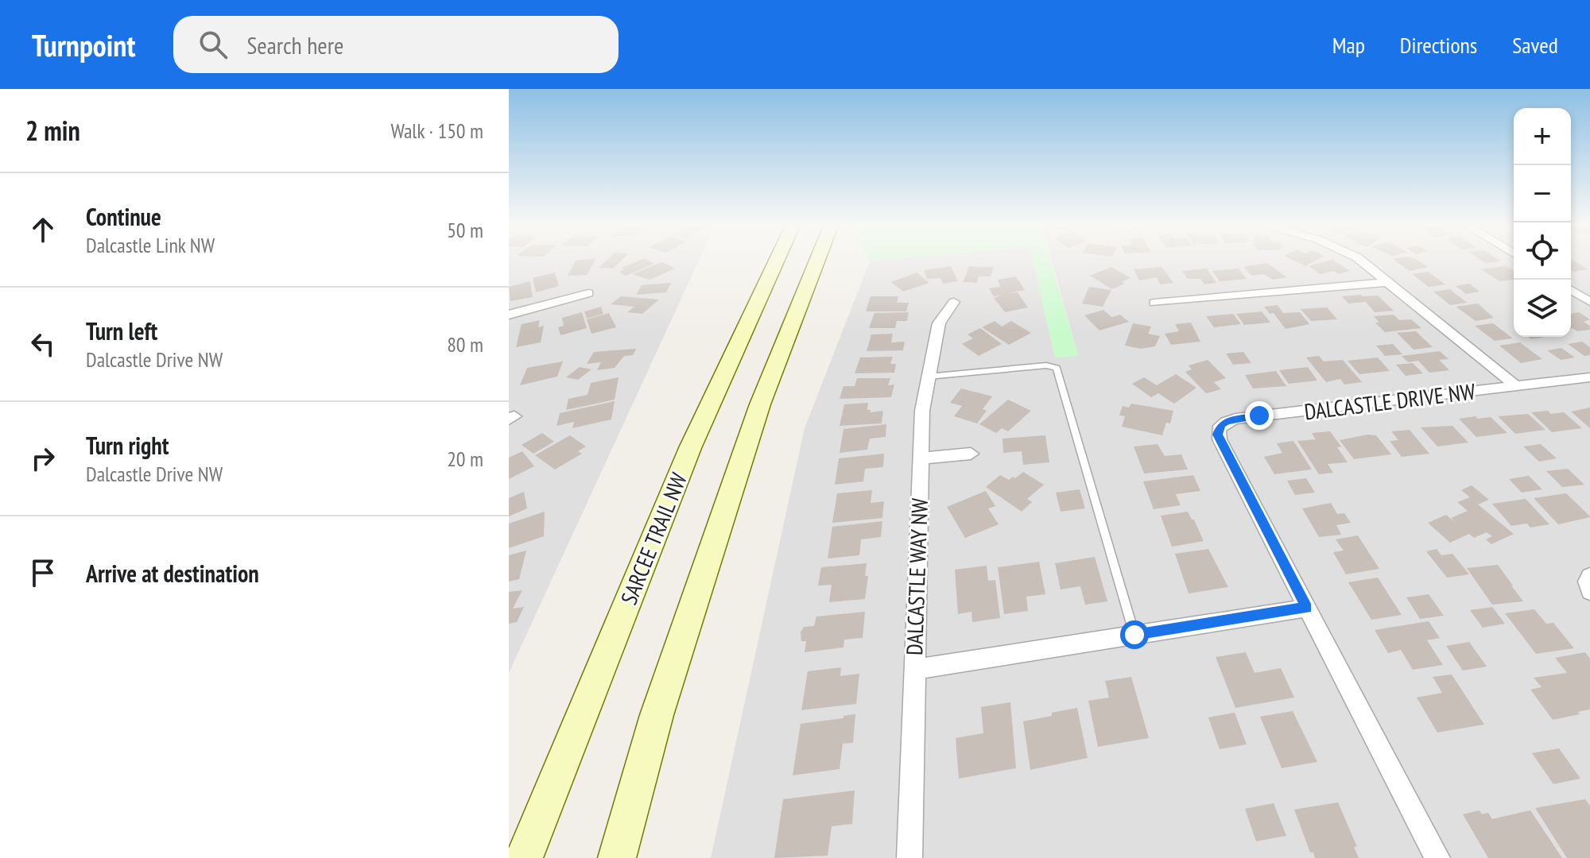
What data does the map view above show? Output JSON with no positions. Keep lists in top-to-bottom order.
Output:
{
  "streets": {
    "main road": ["SARCEE TRAIL NW"],
    "street": ["DALCASTLE DRIVE NW", "DALCASTLE WAY NW"]
  },
  "page": {
    "header": "Turnpoint",
    "search": "Search here",
    "nav": ["Map", "Directions", "Saved"],
    "heading": ["2 min", "Walk · 150 m"],
    "map_buttons": ["+", "−"],
    "list": [
      ["Continue", "Dalcastle Link NW", "50 m"],
      ["Turn left", "Dalcastle Drive NW", "80 m"],
      ["Turn right", "Dalcastle Drive NW", "20 m"],
      "Arrive at destination"
    ]
  }
}
